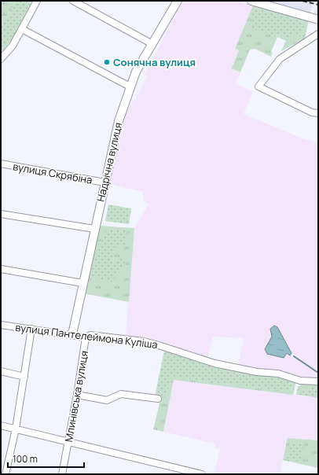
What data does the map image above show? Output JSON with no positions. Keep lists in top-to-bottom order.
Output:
{
  "streets": {
    "street": [
      "Надрічна вулиця",
      "вулиця Скрябіна",
      "вулиця Пантелеймона Куліша",
      "Млинівська вулиця"
    ]
  },
  "crossings": [
    ["Надрічна вулиця", "вулиця Скрябіна"],
    ["Надрічна вулиця", "вулиця Пантелеймона Куліша"],
    ["вулиця Пантелеймона Куліша", "Млинівська вулиця"]
  ],
  "places": ["Сонячна вулиця"],
  "scale_bar": "100 m"
}
